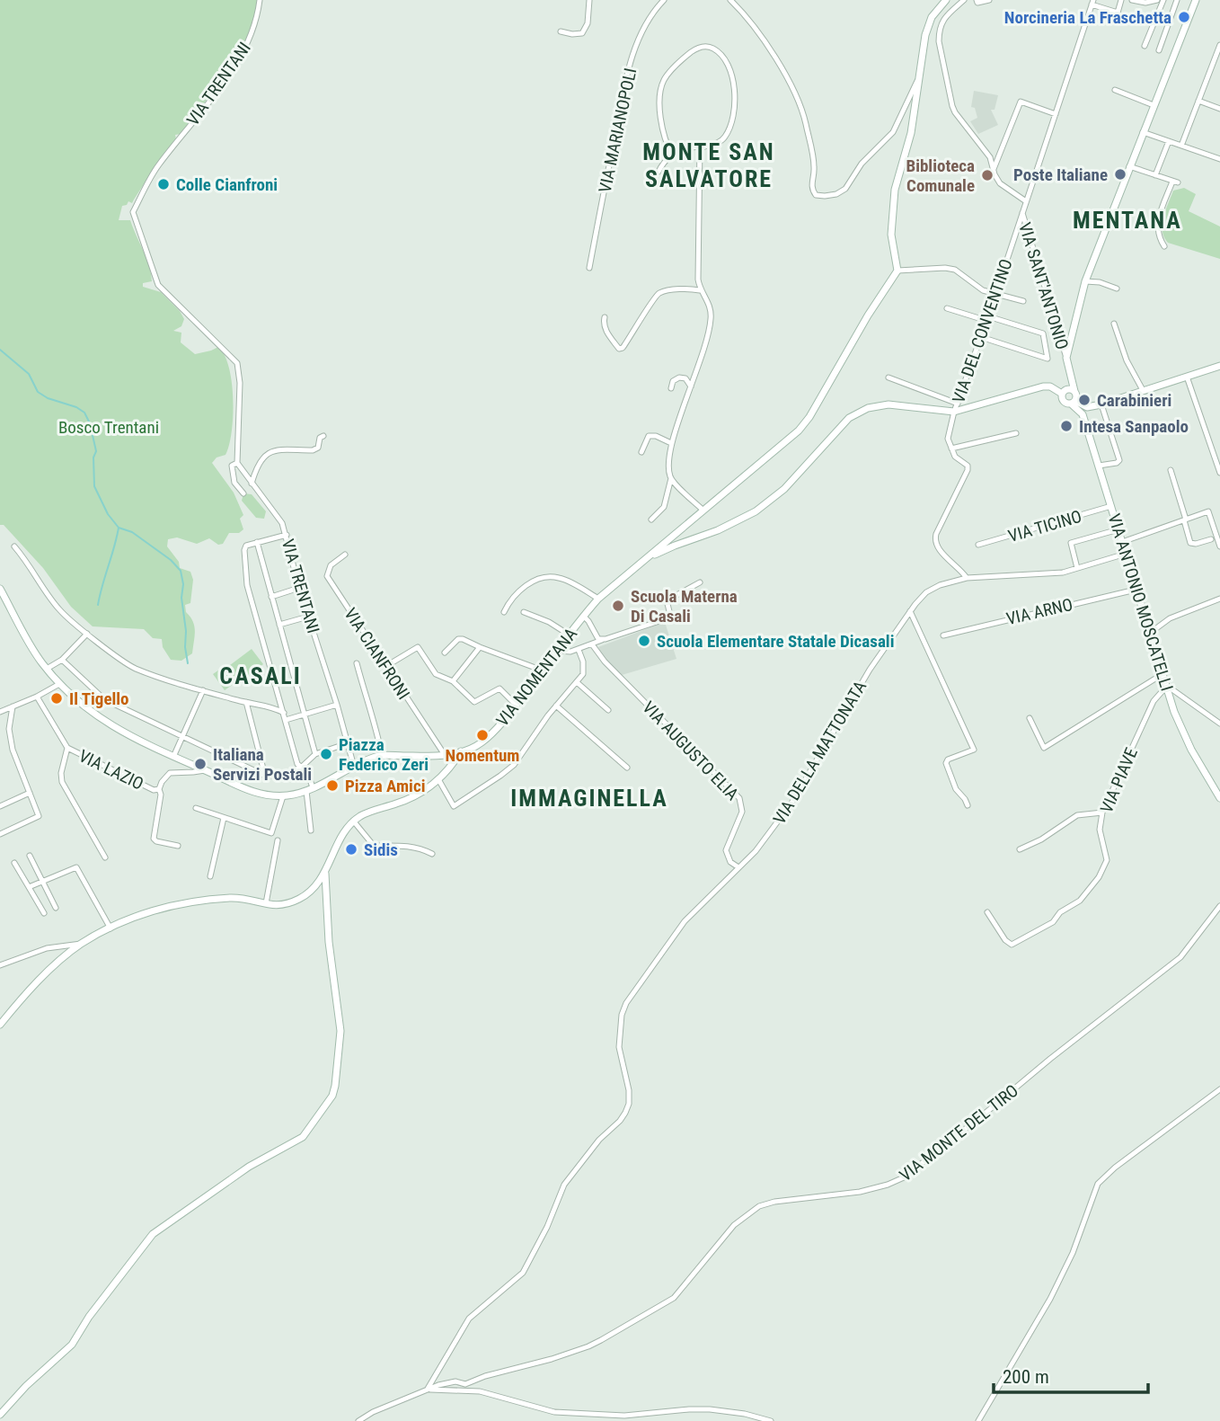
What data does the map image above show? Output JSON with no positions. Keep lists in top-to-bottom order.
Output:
{
  "streets": {
    "main road": ["VIA ANTONIO MOSCATELLI", "VIA NOMENTANA"],
    "street": [
      "VIA TRENTANI",
      "VIA MARIANOPOLI",
      "VIA SANT'ANTONIO",
      "VIA DEL CONVENTINO",
      "VIA TICINO",
      "VIA ARNO",
      "VIA CIANFRONI",
      "VIA AUGUSTO ELIA",
      "VIA DELLA MATTONATA",
      "VIA LAZIO",
      "VIA PIAVE",
      "VIA MONTE DEL TIRO"
    ]
  },
  "crossings": [
    ["VIA TRENTANI", "VIA NOMENTANA"],
    ["VIA SANT'ANTONIO", "VIA DEL CONVENTINO"],
    ["VIA TICINO", "VIA ANTONIO MOSCATELLI"],
    ["VIA ANTONIO MOSCATELLI", "VIA ARNO"],
    ["VIA ANTONIO MOSCATELLI", "VIA DELLA MATTONATA"],
    ["VIA ANTONIO MOSCATELLI", "VIA PIAVE"],
    ["VIA CIANFRONI", "VIA NOMENTANA"],
    ["VIA NOMENTANA", "VIA LAZIO"],
    ["VIA AUGUSTO ELIA", "VIA DELLA MATTONATA"],
    ["VIA DELLA MATTONATA", "VIA MONTE DEL TIRO"]
  ],
  "districts": [
    "MONTE SAN SALVATORE",
    "MENTANA",
    "CASALI",
    "IMMAGINELLA"
  ],
  "parks": ["Bosco Trentani"],
  "places": [
    "Norcineria La Fraschetta",
    "Poste Italiane",
    "Biblioteca Comunale",
    "Colle Cianfroni",
    "Carabinieri",
    "Intesa Sanpaolo",
    "Scuola Materna Di Casali",
    "Scuola Elementare Statale Dicasali",
    "Il Tigello",
    "Nomentum",
    "Piazza Federico Zeri",
    "Italiana Servizi Postali",
    "Pizza Amici",
    "Sidis"
  ],
  "scale_bar": "200 m"
}
